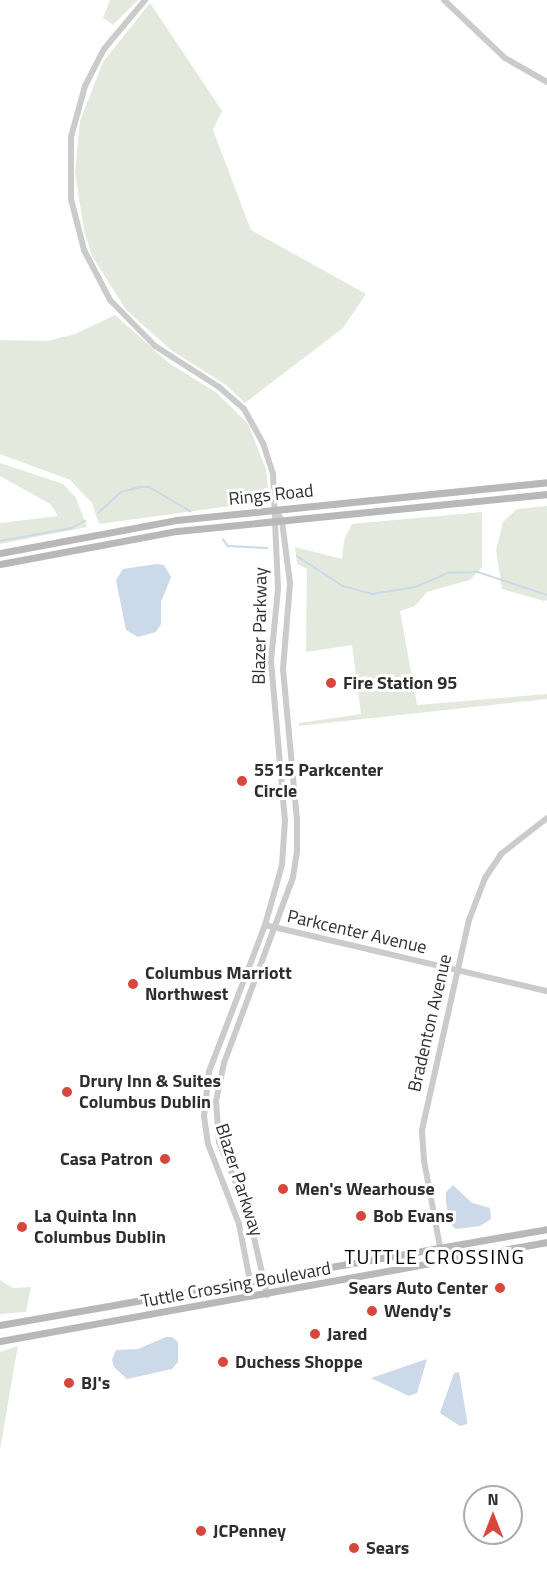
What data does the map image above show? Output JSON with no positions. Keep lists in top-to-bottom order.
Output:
{
  "streets": {
    "main road": ["Rings Road", "Tuttle Crossing Boulevard"],
    "street": ["Blazer Parkway", "Parkcenter Avenue", "Bradenton Avenue"]
  },
  "crossings": [
    ["Rings Road", "Blazer Parkway"],
    ["Blazer Parkway", "Parkcenter Avenue"],
    ["Blazer Parkway", "Tuttle Crossing Boulevard"],
    ["Parkcenter Avenue", "Bradenton Avenue"],
    ["Bradenton Avenue", "Tuttle Crossing Boulevard"]
  ],
  "districts": ["TUTTLE CROSSING"],
  "places": [
    "Fire Station 95",
    "5515 Parkcenter Circle",
    "Columbus Marriott Northwest",
    "Drury Inn & Suites Columbus Dublin",
    "Casa Patron",
    "Men's Wearhouse",
    "Bob Evans",
    "La Quinta Inn Columbus Dublin",
    "Sears Auto Center",
    "Wendy's",
    "Jared",
    "Duchess Shoppe",
    "BJ's",
    "JCPenney",
    "Sears"
  ],
  "north": "top"
}
